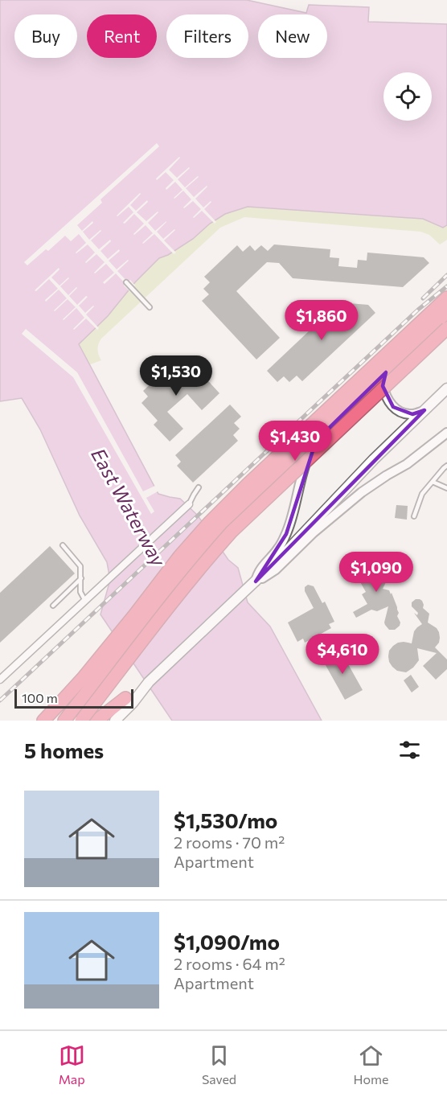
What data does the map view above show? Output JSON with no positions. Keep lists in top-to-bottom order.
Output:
{
  "water": ["East Waterway"],
  "scale_bar": "100 m",
  "page": {
    "chip": [
      "Buy",
      "Rent",
      "Filters",
      "New"
    ],
    "price": [
      "$1,860",
      "$1,530",
      "$1,430",
      "$1,090",
      "$4,610"
    ],
    "scale": "100 m",
    "heading": "5 homes",
    "list": [
      {
        "name": "$1,530/mo",
        "note": "2 rooms · 70 m² · Apartment"
      },
      {
        "name": "$1,090/mo",
        "note": "2 rooms · 64 m² · Apartment"
      }
    ],
    "tabs": ["Map", "Saved", "Home"]
  }
}
